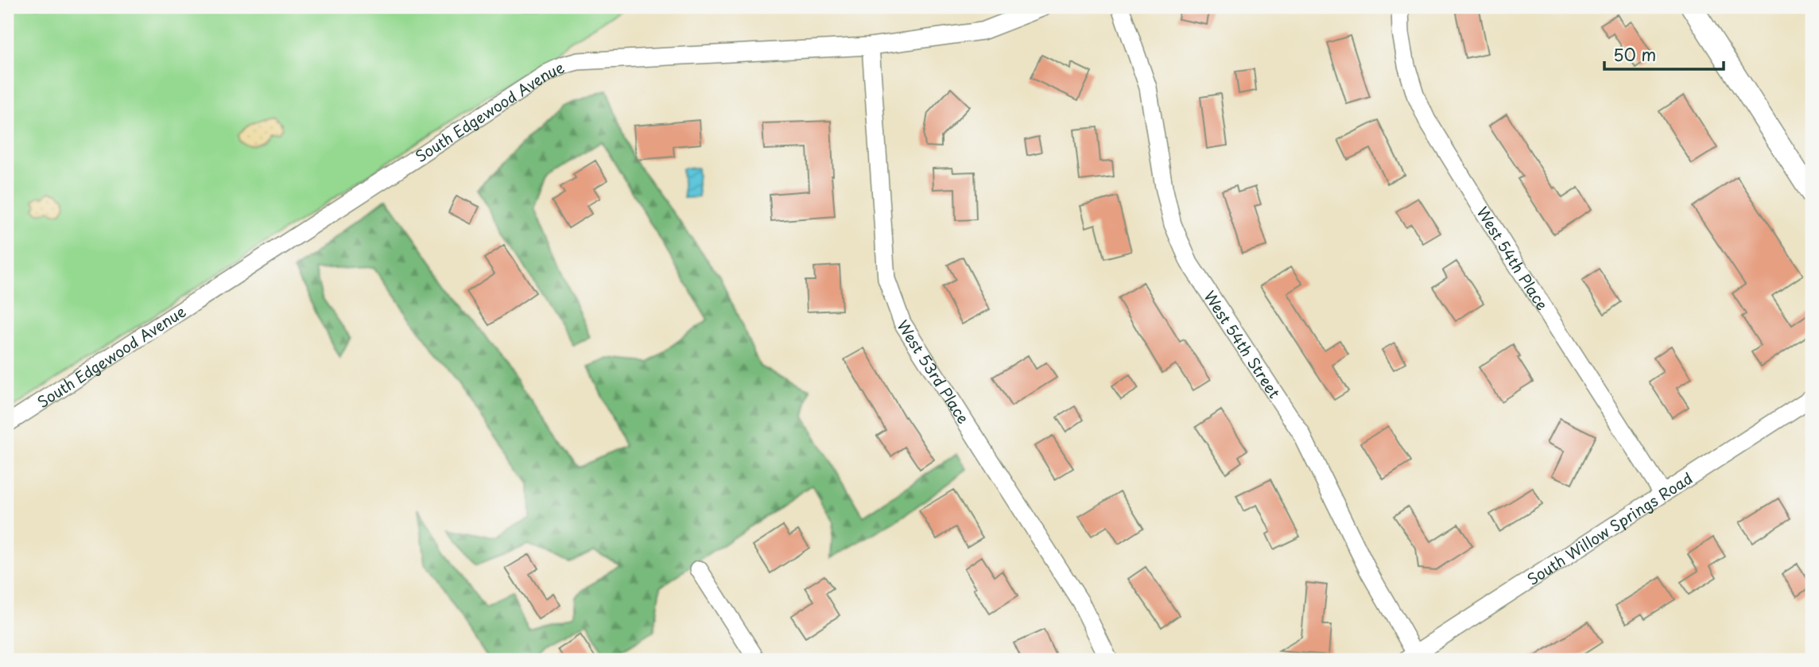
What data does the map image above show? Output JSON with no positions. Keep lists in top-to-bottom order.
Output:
{
  "streets": {
    "street": [
      "South Edgewood Avenue",
      "West 54th Place",
      "West 54th Street",
      "West 53rd Place",
      "South Willow Springs Road"
    ]
  },
  "crossings": [
    ["South Edgewood Avenue", "West 53rd Place"],
    ["West 54th Place", "South Willow Springs Road"],
    ["West 54th Street", "South Willow Springs Road"]
  ],
  "scale_bar": "50 m"
}
